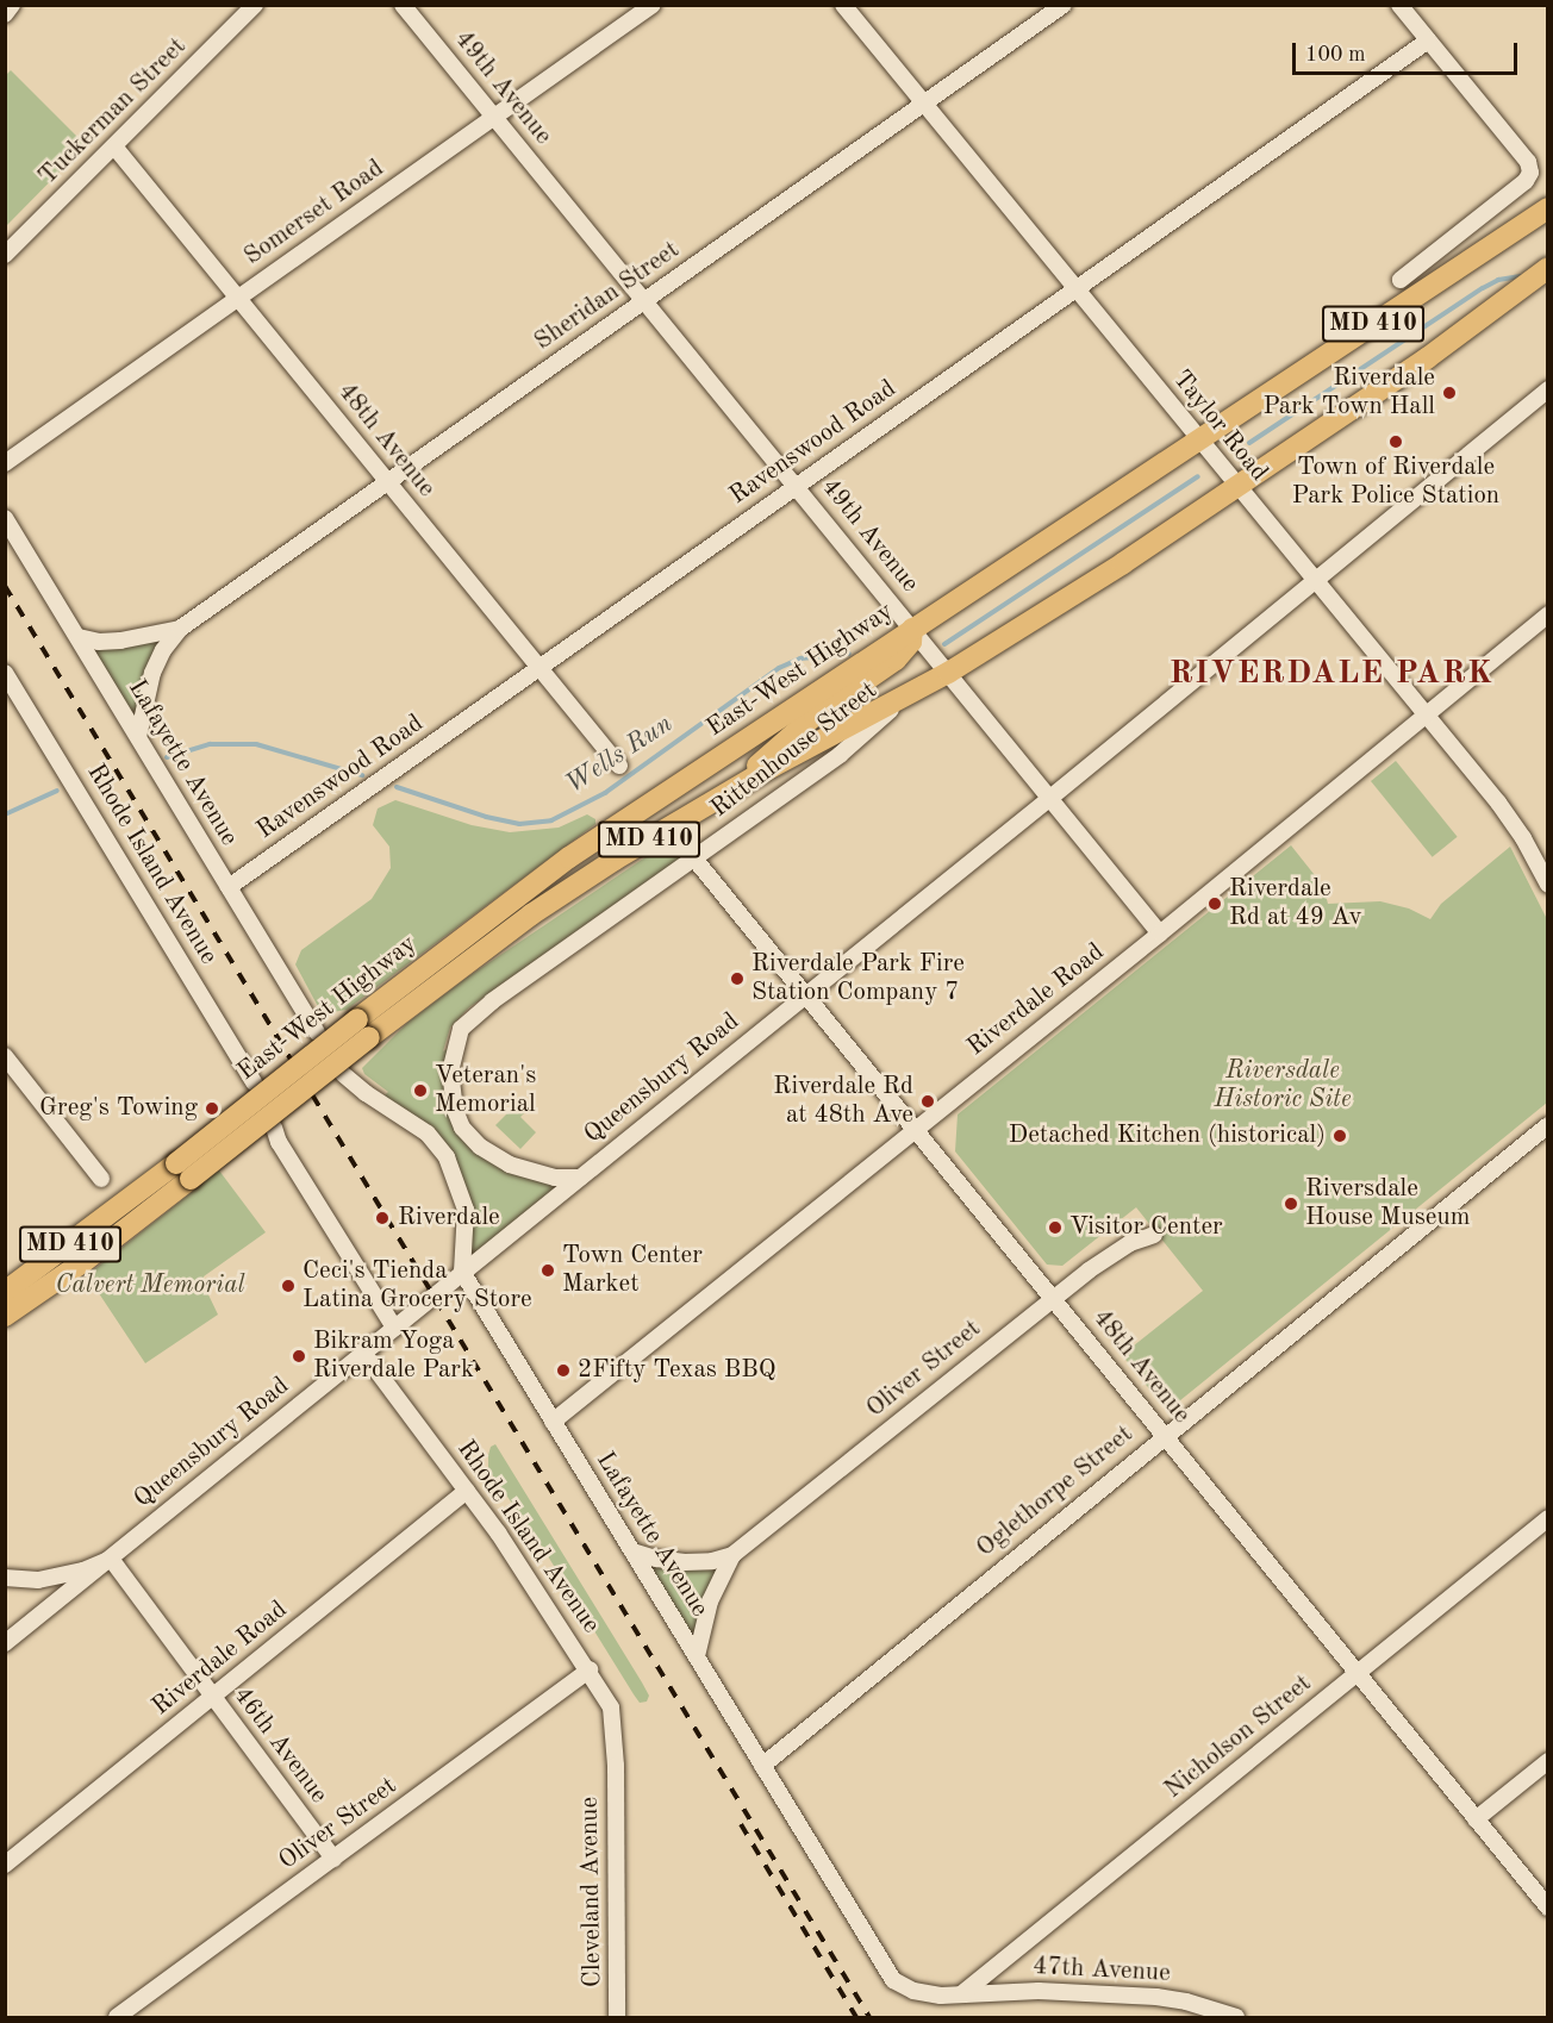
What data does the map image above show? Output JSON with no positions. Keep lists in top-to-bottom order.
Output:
{
  "streets": {
    "main road": ["MD 410", "East-West Highway"],
    "street": [
      "49th Avenue",
      "Tuckerman Street",
      "Somerset Road",
      "Sheridan Street",
      "Taylor Road",
      "48th Avenue",
      "Ravenswood Road",
      "Rittenhouse Street",
      "Lafayette Avenue",
      "Rhode Island Avenue",
      "Riverdale Road",
      "Queensbury Road",
      "Oliver Street",
      "Oglethorpe Street",
      "Nicholson Street",
      "46th Avenue",
      "Cleveland Avenue",
      "47th Avenue"
    ]
  },
  "crossings": [
    ["49th Avenue", "Somerset Road"],
    ["49th Avenue", "Sheridan Street"],
    ["49th Avenue", "Ravenswood Road"],
    ["49th Avenue", "East-West Highway"],
    ["49th Avenue", "Riverdale Road"],
    ["49th Avenue", "Queensbury Road"],
    ["Tuckerman Street", "48th Avenue"],
    ["Somerset Road", "48th Avenue"],
    ["Sheridan Street", "Taylor Road"],
    ["Sheridan Street", "48th Avenue"],
    ["Sheridan Street", "Lafayette Avenue"],
    ["Taylor Road", "Ravenswood Road"],
    ["Taylor Road", "East-West Highway"],
    ["Taylor Road", "Riverdale Road"],
    ["Taylor Road", "Queensbury Road"],
    ["48th Avenue", "Ravenswood Road"],
    ["48th Avenue", "Rittenhouse Street"],
    ["48th Avenue", "Riverdale Road"],
    ["48th Avenue", "Queensbury Road"],
    ["48th Avenue", "Oliver Street"],
    ["48th Avenue", "Oglethorpe Street"],
    ["48th Avenue", "Nicholson Street"],
    ["Ravenswood Road", "Lafayette Avenue"],
    ["East-West Highway", "Rittenhouse Street"],
    ["Lafayette Avenue", "Riverdale Road"],
    ["Lafayette Avenue", "Queensbury Road"],
    ["Lafayette Avenue", "Oliver Street"],
    ["Lafayette Avenue", "Oglethorpe Street"],
    ["Lafayette Avenue", "Nicholson Street"],
    ["Lafayette Avenue", "47th Avenue"],
    ["Rhode Island Avenue", "Riverdale Road"],
    ["Rhode Island Avenue", "Queensbury Road"],
    ["Rhode Island Avenue", "Oliver Street"],
    ["Rhode Island Avenue", "Cleveland Avenue"],
    ["Riverdale Road", "46th Avenue"],
    ["Queensbury Road", "46th Avenue"],
    ["Oliver Street", "46th Avenue"],
    ["Nicholson Street", "47th Avenue"]
  ],
  "districts": ["RIVERDALE PARK"],
  "water": ["Wells Run"],
  "parks": ["Riversdale Historic Site", "Calvert Memorial"],
  "places": [
    "Riverdale Park Town Hall",
    "Town of Riverdale Park Police Station",
    "Riverdale Rd at 49 Av",
    "Riverdale Park Fire Station Company 7",
    "Veteran's Memorial",
    "Riverdale Rd at 48th Ave",
    "Greg's Towing",
    "Detached Kitchen (historical)",
    "Riversdale House Museum",
    "Riverdale",
    "Visitor Center",
    "Town Center Market",
    "Ceci's Tienda Latina Grocery Store",
    "Bikram Yoga Riverdale Park",
    "2Fifty Texas BBQ"
  ],
  "scale_bar": "100 m"
}
